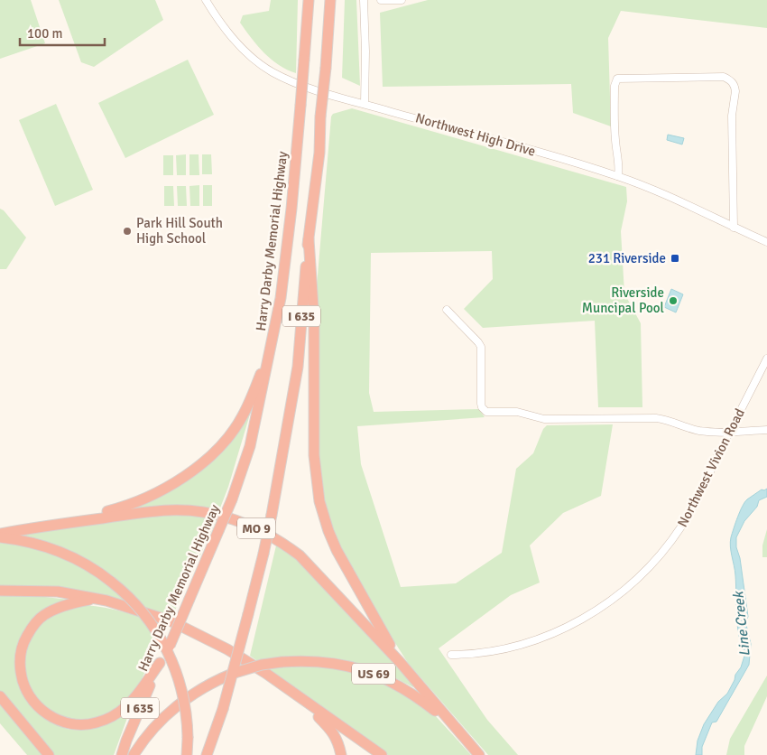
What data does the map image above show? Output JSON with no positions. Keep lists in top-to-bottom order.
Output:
{
  "streets": {
    "highway": [
      "Harry Darby Memorial Highway",
      "I 635",
      "MO 9",
      "US 69"
    ],
    "street": ["Northwest High Drive", "Northwest Vivion Road"]
  },
  "crossings": [
    ["MO 9", "US 69"]
  ],
  "water": ["Line Creek"],
  "places": {
    "other": ["Park Hill South High School", "Riverside Muncipal Pool"],
    "transit": ["231 Riverside"]
  },
  "scale_bar": "100 m"
}
